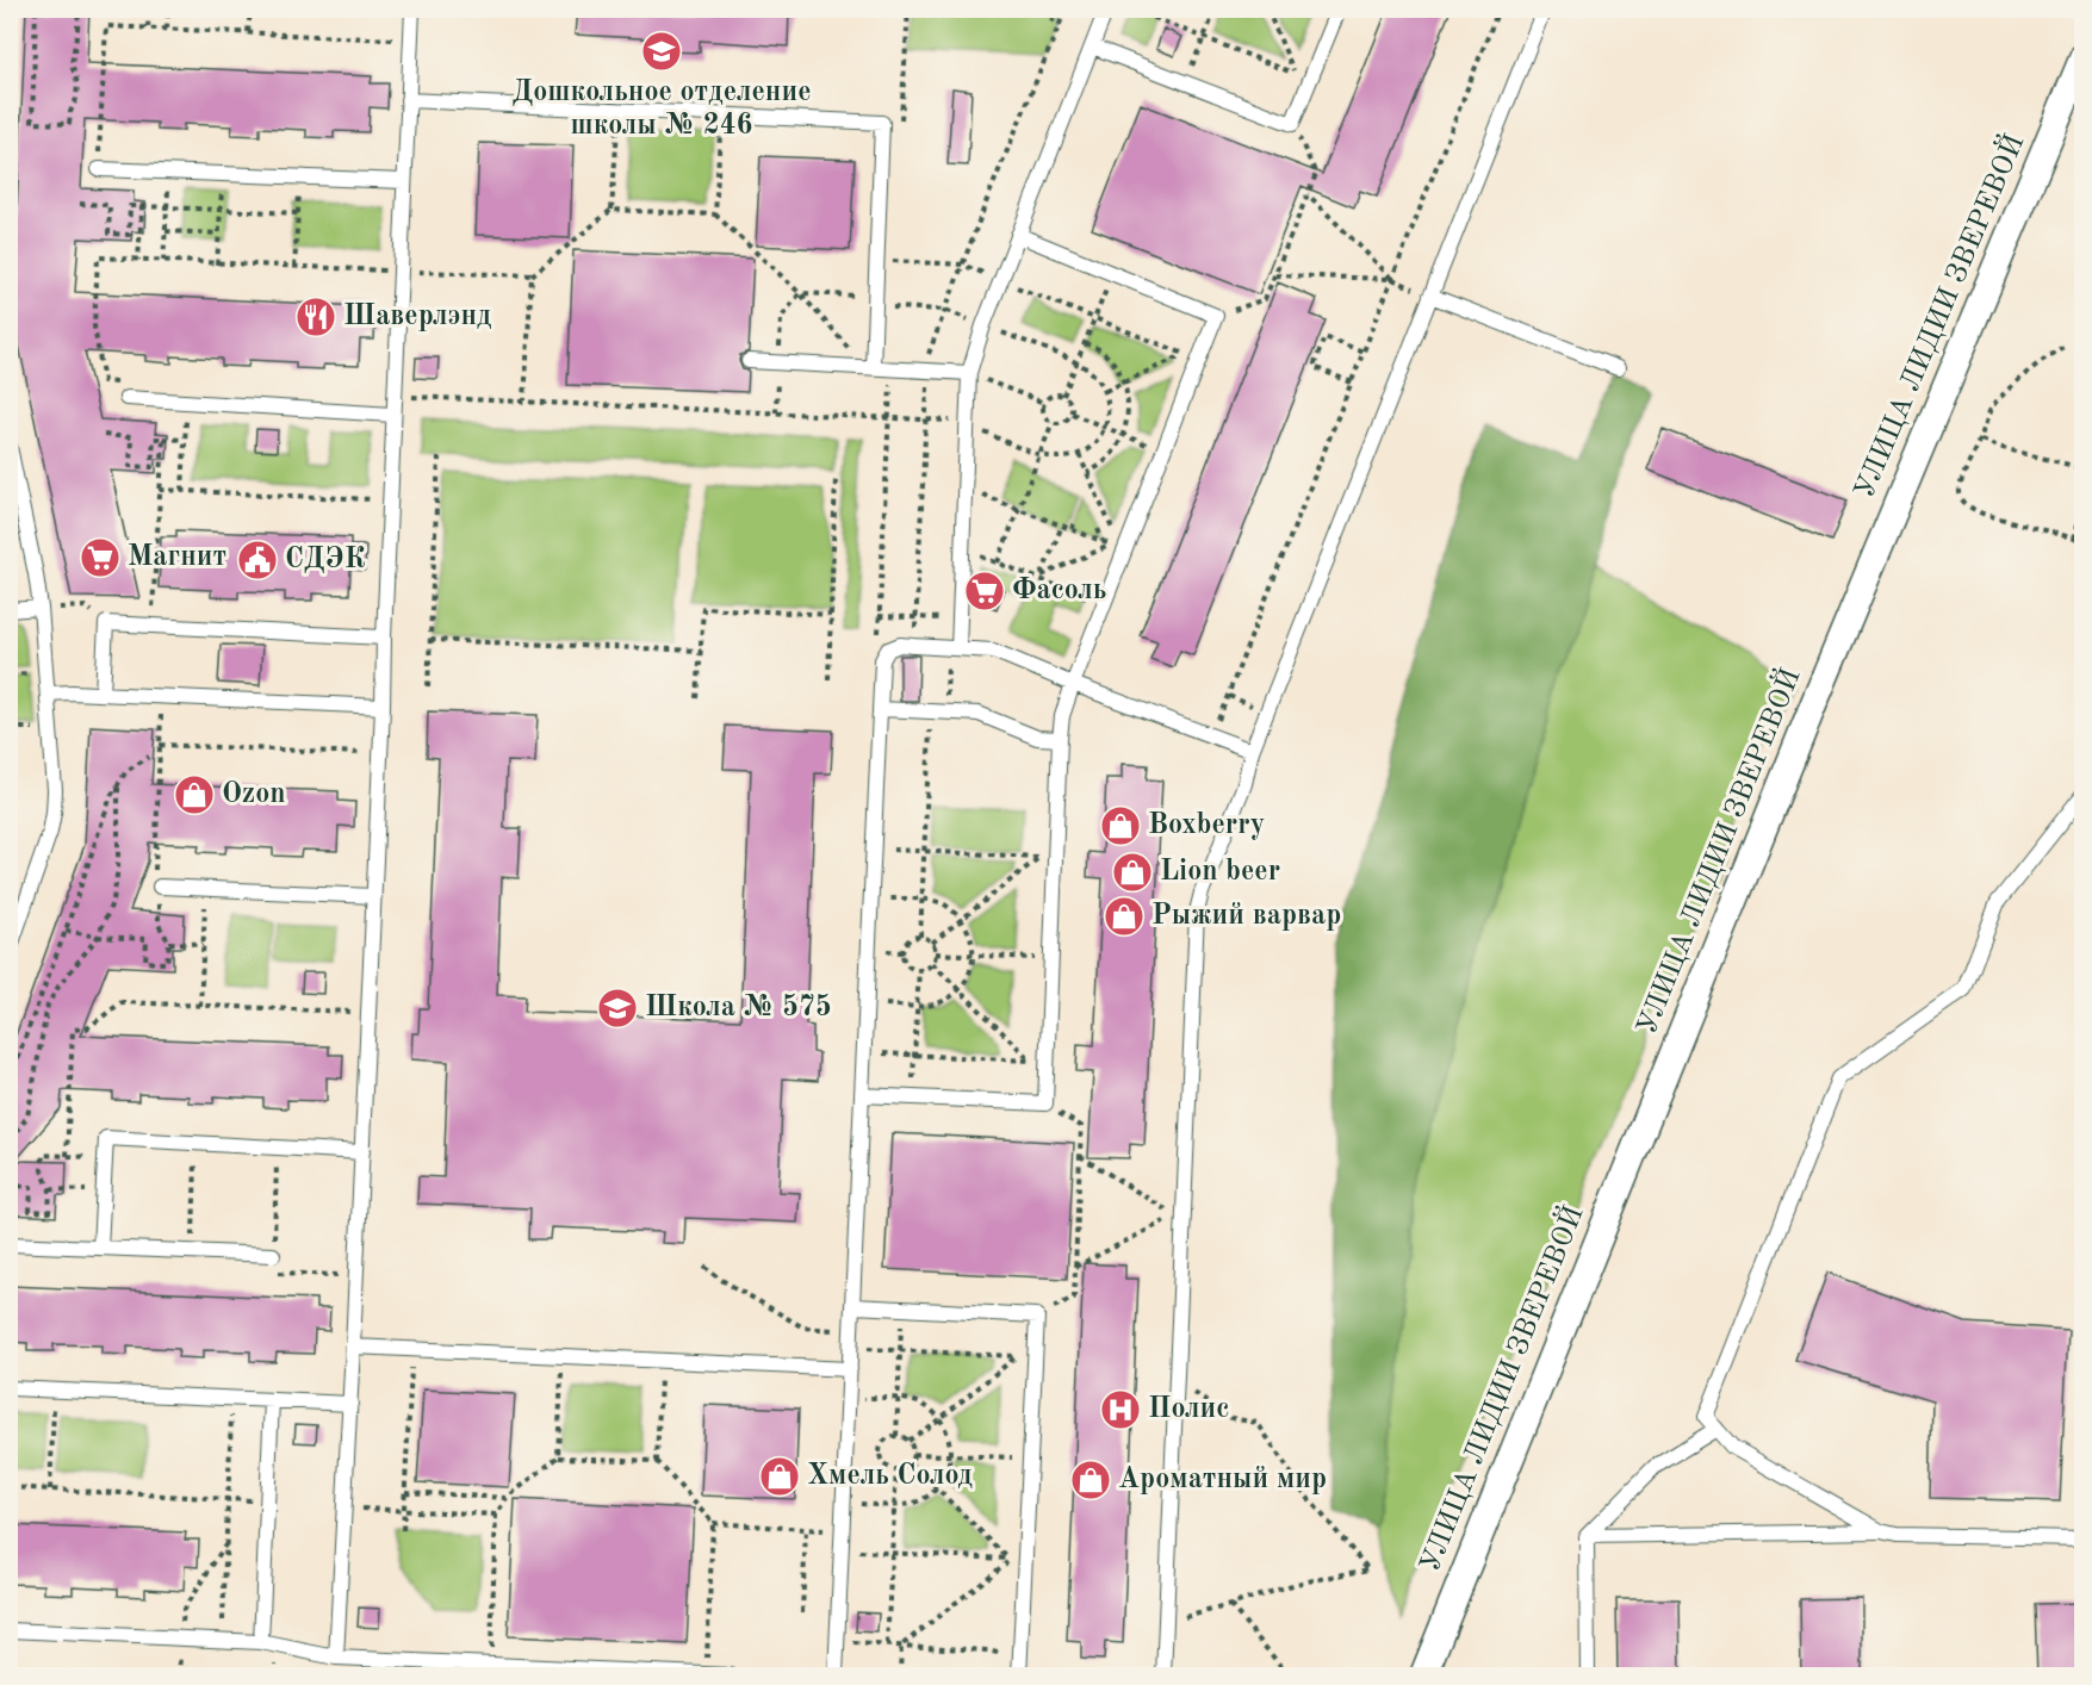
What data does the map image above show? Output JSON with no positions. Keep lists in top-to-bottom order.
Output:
{
  "streets": {
    "street": ["УЛИЦА ЛИДИИ ЗВЕРЕВОЙ"]
  },
  "places": {
    "school or university": ["Дошкольное отделение школы № 246", "Школа № 575"],
    "restaurant": ["Шаверлэнд"],
    "supermarket": ["Магнит", "Фасоль"],
    "public building": ["СДЭК"],
    "shop": [
      "Ozon",
      "Boxberry",
      "Lion beer",
      "Рыжий варвар",
      "Хмель Солод",
      "Ароматный мир"
    ],
    "hospital": ["Полис"]
  }
}
